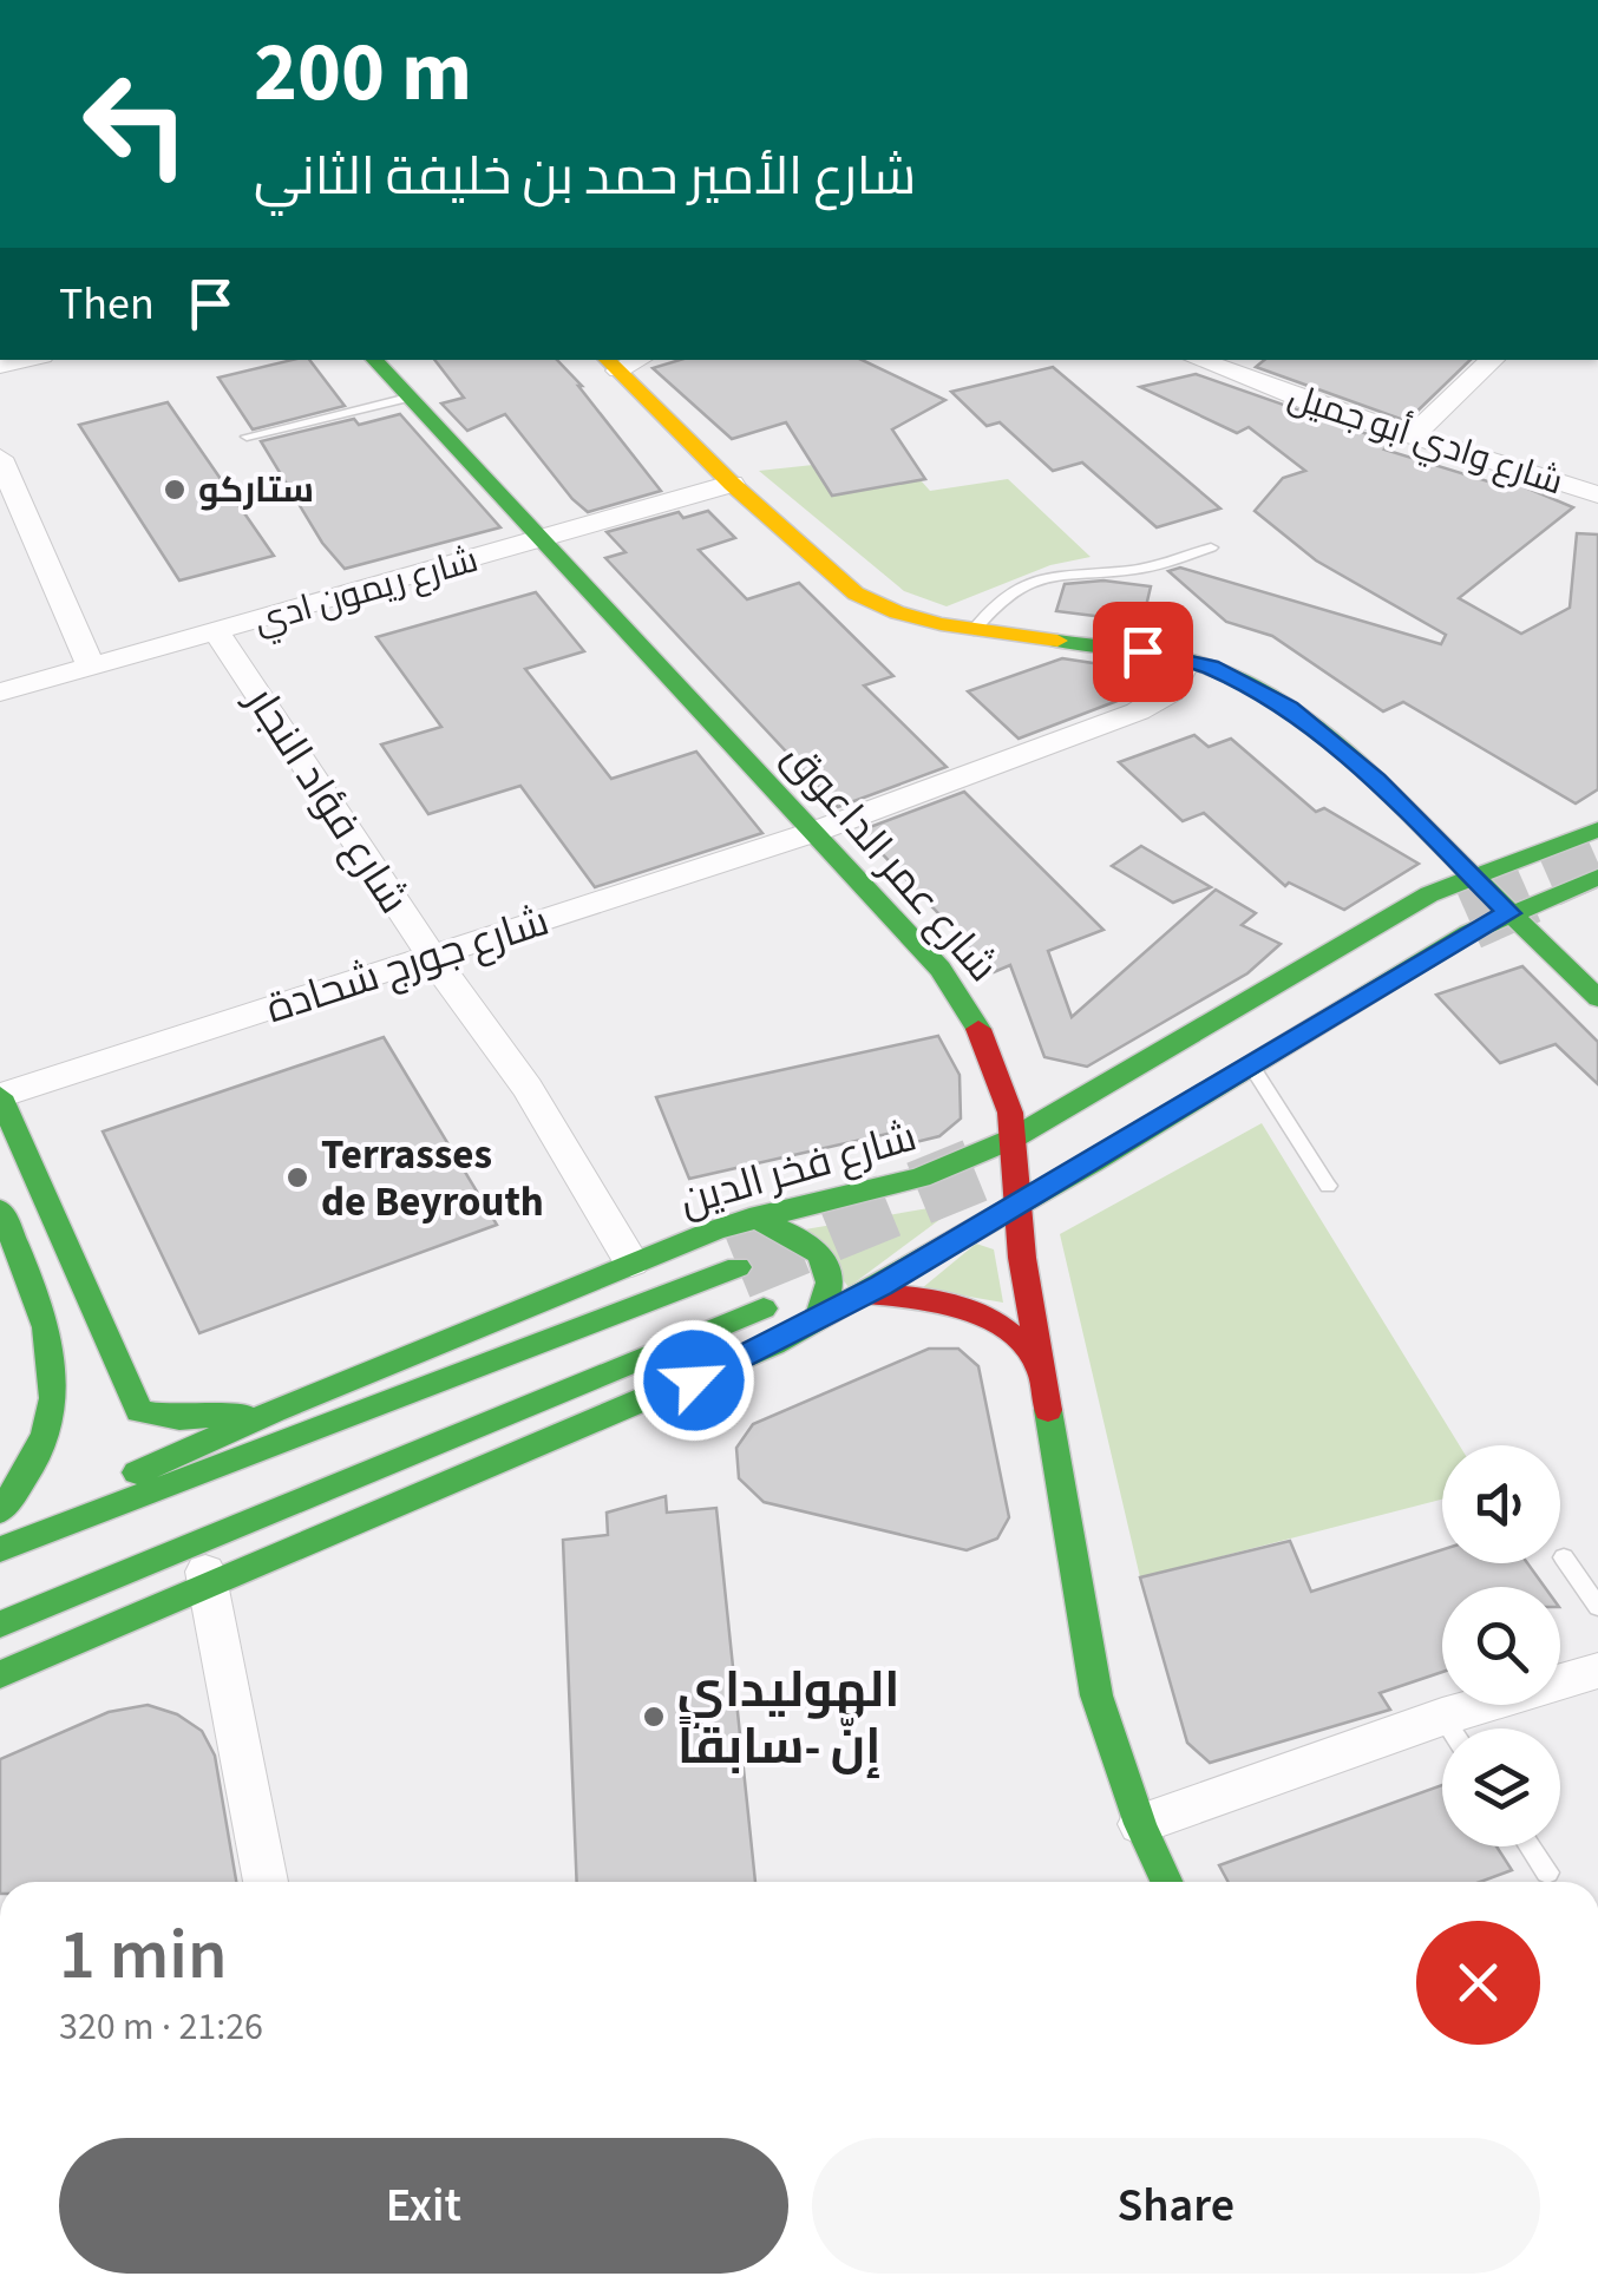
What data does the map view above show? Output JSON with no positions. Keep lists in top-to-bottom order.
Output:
{
  "streets": {
    "main road": ["شارع عمر الداعوق", "شارع فخر الدين"],
    "street": [
      "شارع وادي أبو جميل",
      "شارع ريمون ادي",
      "شارع فؤاد النجار",
      "شارع جورج شحادة"
    ]
  },
  "crossings": [
    ["شارع ريمون ادي", "شارع فؤاد النجار"],
    ["شارع ريمون ادي", "شارع عمر الداعوق"],
    ["شارع فؤاد النجار", "شارع جورج شحادة"],
    ["شارع فؤاد النجار", "شارع فخر الدين"],
    ["شارع عمر الداعوق", "شارع جورج شحادة"],
    ["شارع عمر الداعوق", "شارع فخر الدين"]
  ],
  "places": ["ستاركو", "Terrasses de Beyrouth", "الهوليداي إنّ -سابقاً"],
  "page": {
    "turn": ["200 m", "شارع الأمير حمد بن خليفة الثاني"],
    "then": "Then",
    "heading": ["1 min", "320 m · 21:26"],
    "buttons": ["Exit", "Share"]
  }
}
